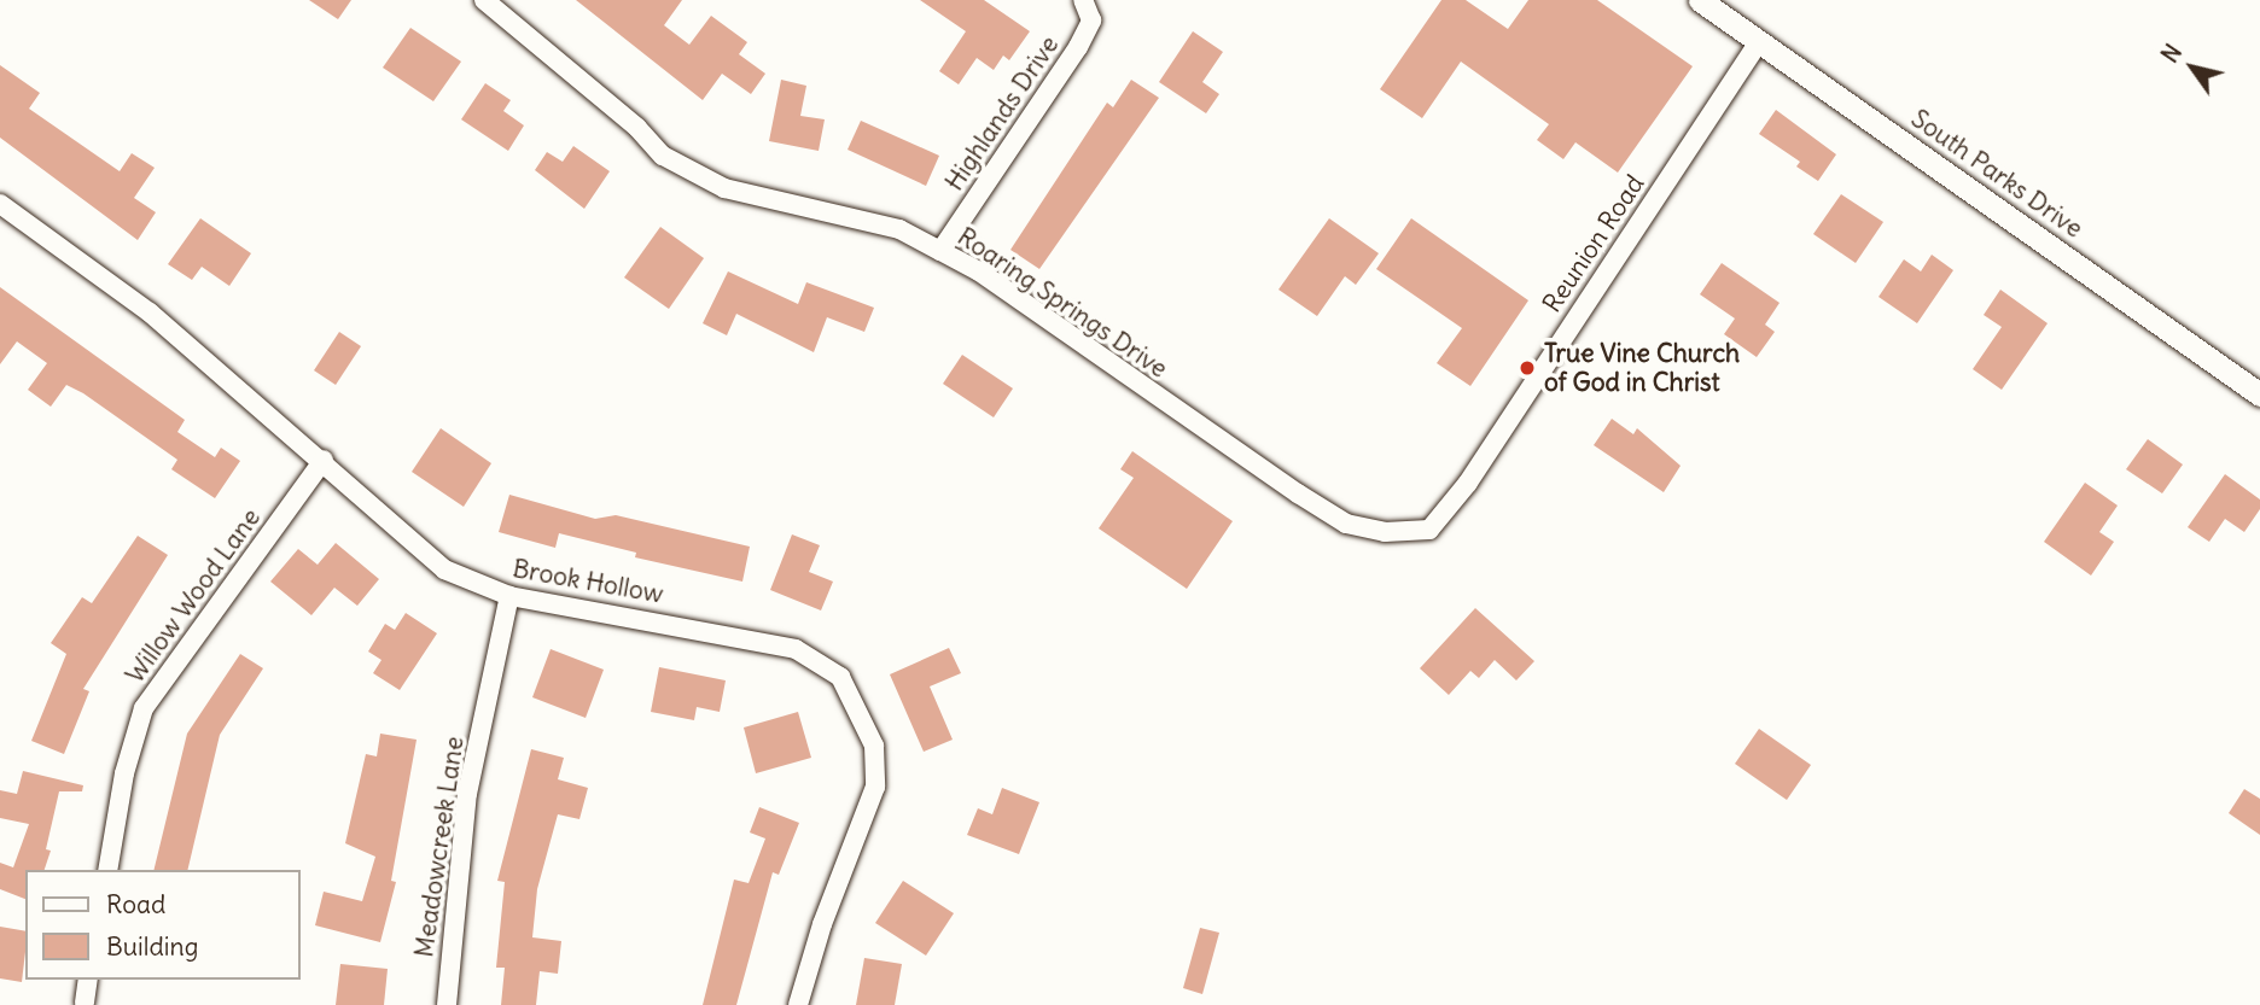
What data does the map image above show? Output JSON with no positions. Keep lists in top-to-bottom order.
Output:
{
  "streets": {
    "street": [
      "Highlands Drive",
      "South Parks Drive",
      "Reunion Road",
      "Roaring Springs Drive",
      "Brook Hollow",
      "Willow Wood Lane",
      "Meadowcreek Lane"
    ]
  },
  "crossings": [
    ["Highlands Drive", "Roaring Springs Drive"],
    ["South Parks Drive", "Reunion Road"],
    ["Reunion Road", "Roaring Springs Drive"],
    ["Brook Hollow", "Willow Wood Lane"],
    ["Brook Hollow", "Meadowcreek Lane"]
  ],
  "places": ["True Vine Church of God in Christ"],
  "legend": ["Road", "Building"],
  "north": "top left"
}
